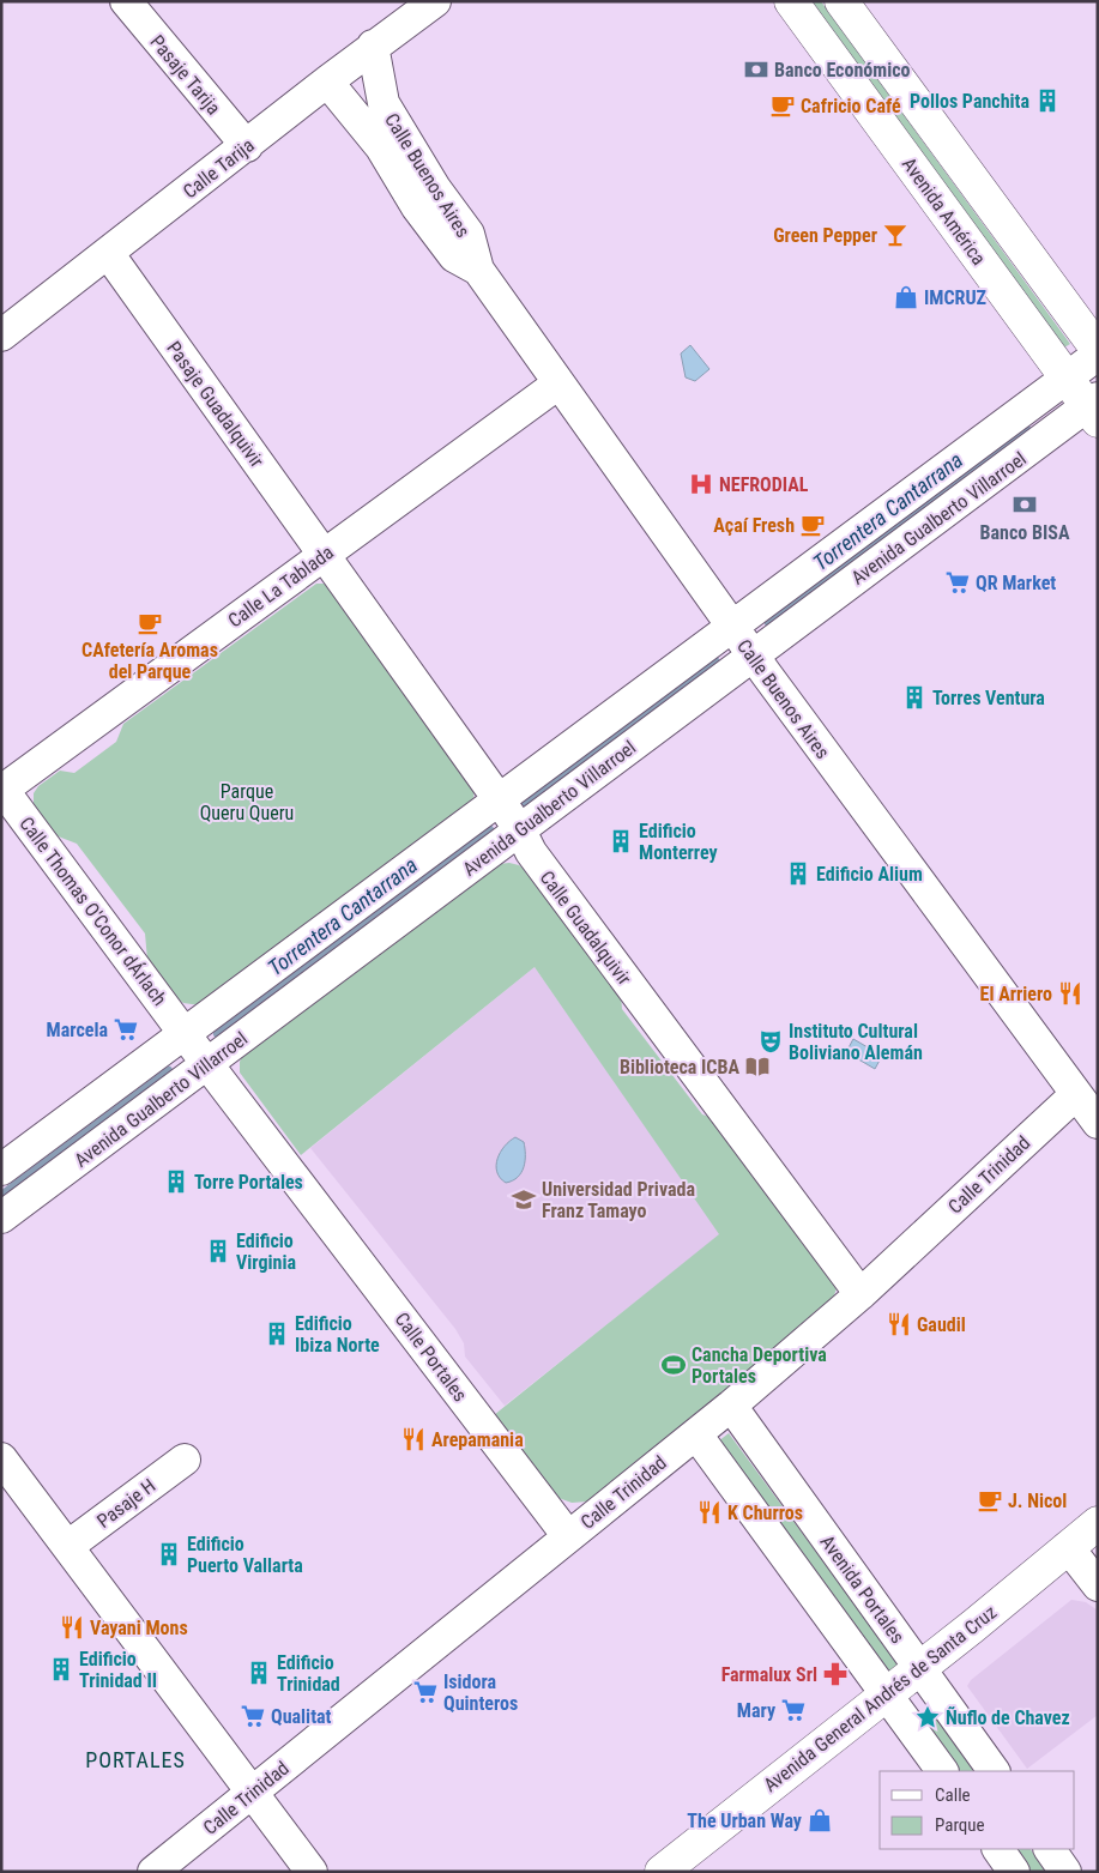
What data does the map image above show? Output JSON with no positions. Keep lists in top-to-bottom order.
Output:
{
  "streets": {
    "main road": ["Avenida América", "Avenida General Andrés de Santa Cruz"],
    "street": [
      "Pasaje Tarija",
      "Calle Tarija",
      "Calle Buenos Aires",
      "Pasaje Guadalquivir",
      "Avenida Gualberto Villarroel",
      "Calle La Tablada",
      "Calle Thomas O'Conor dÁrlach",
      "Calle Guadalquivir",
      "Calle Trinidad",
      "Calle Portales",
      "Pasaje H",
      "Avenida Portales"
    ]
  },
  "crossings": [
    ["Pasaje Tarija", "Calle Tarija"],
    ["Calle Tarija", "Calle Buenos Aires"],
    ["Calle Tarija", "Pasaje Guadalquivir"],
    ["Calle Buenos Aires", "Avenida Gualberto Villarroel"],
    ["Calle Buenos Aires", "Calle La Tablada"],
    ["Calle Buenos Aires", "Calle Trinidad"],
    ["Avenida América", "Avenida Gualberto Villarroel"],
    ["Pasaje Guadalquivir", "Calle La Tablada"],
    ["Pasaje Guadalquivir", "Calle Guadalquivir"],
    ["Avenida Gualberto Villarroel", "Calle Thomas O'Conor dÁrlach"],
    ["Avenida Gualberto Villarroel", "Calle Guadalquivir"],
    ["Avenida Gualberto Villarroel", "Calle Portales"],
    ["Calle La Tablada", "Calle Thomas O'Conor dÁrlach"],
    ["Calle La Tablada", "Calle Guadalquivir"],
    ["Calle Thomas O'Conor dÁrlach", "Calle Portales"],
    ["Calle Guadalquivir", "Calle Trinidad"],
    ["Calle Trinidad", "Calle Portales"],
    ["Calle Trinidad", "Avenida Portales"],
    ["Avenida Portales", "Avenida General Andrés de Santa Cruz"]
  ],
  "districts": ["PORTALES"],
  "water": ["Torrentera Cantarrana"],
  "parks": ["Parque Queru Queru"],
  "places": {
    "bank": ["Banco Económico", "Banco BISA"],
    "building": [
      "Pollos Panchita",
      "Torres Ventura",
      "Edificio Monterrey",
      "Edificio Alium",
      "Torre Portales",
      "Edificio Virginia",
      "Edificio Ibiza Norte",
      "Edificio Puerto Vallarta",
      "Edificio Trinidad II",
      "Edificio Trinidad"
    ],
    "cafe": [
      "Cafricio Café",
      "Açaí Fresh",
      "CAfetería Aromas del Parque",
      "J. Nicol"
    ],
    "bar": ["Green Pepper"],
    "shop": ["IMCRUZ", "The Urban Way"],
    "hospital": ["NEFRODIAL"],
    "supermarket": [
      "QR Market",
      "Marcela",
      "Isidora Quinteros",
      "Mary",
      "Qualitat"
    ],
    "restaurant": [
      "El Arriero",
      "Gaudil",
      "Arepamania",
      "K Churros",
      "Vayani Mons"
    ],
    "theatre": ["Instituto Cultural Boliviano Alemán"],
    "library": ["Biblioteca ICBA"],
    "school or university": ["Universidad Privada Franz Tamayo"],
    "sports": ["Cancha Deportiva Portales"],
    "pharmacy": ["Farmalux Srl"],
    "place": ["Ñuflo de Chavez"]
  },
  "legend": ["Calle", "Parque"]
}
